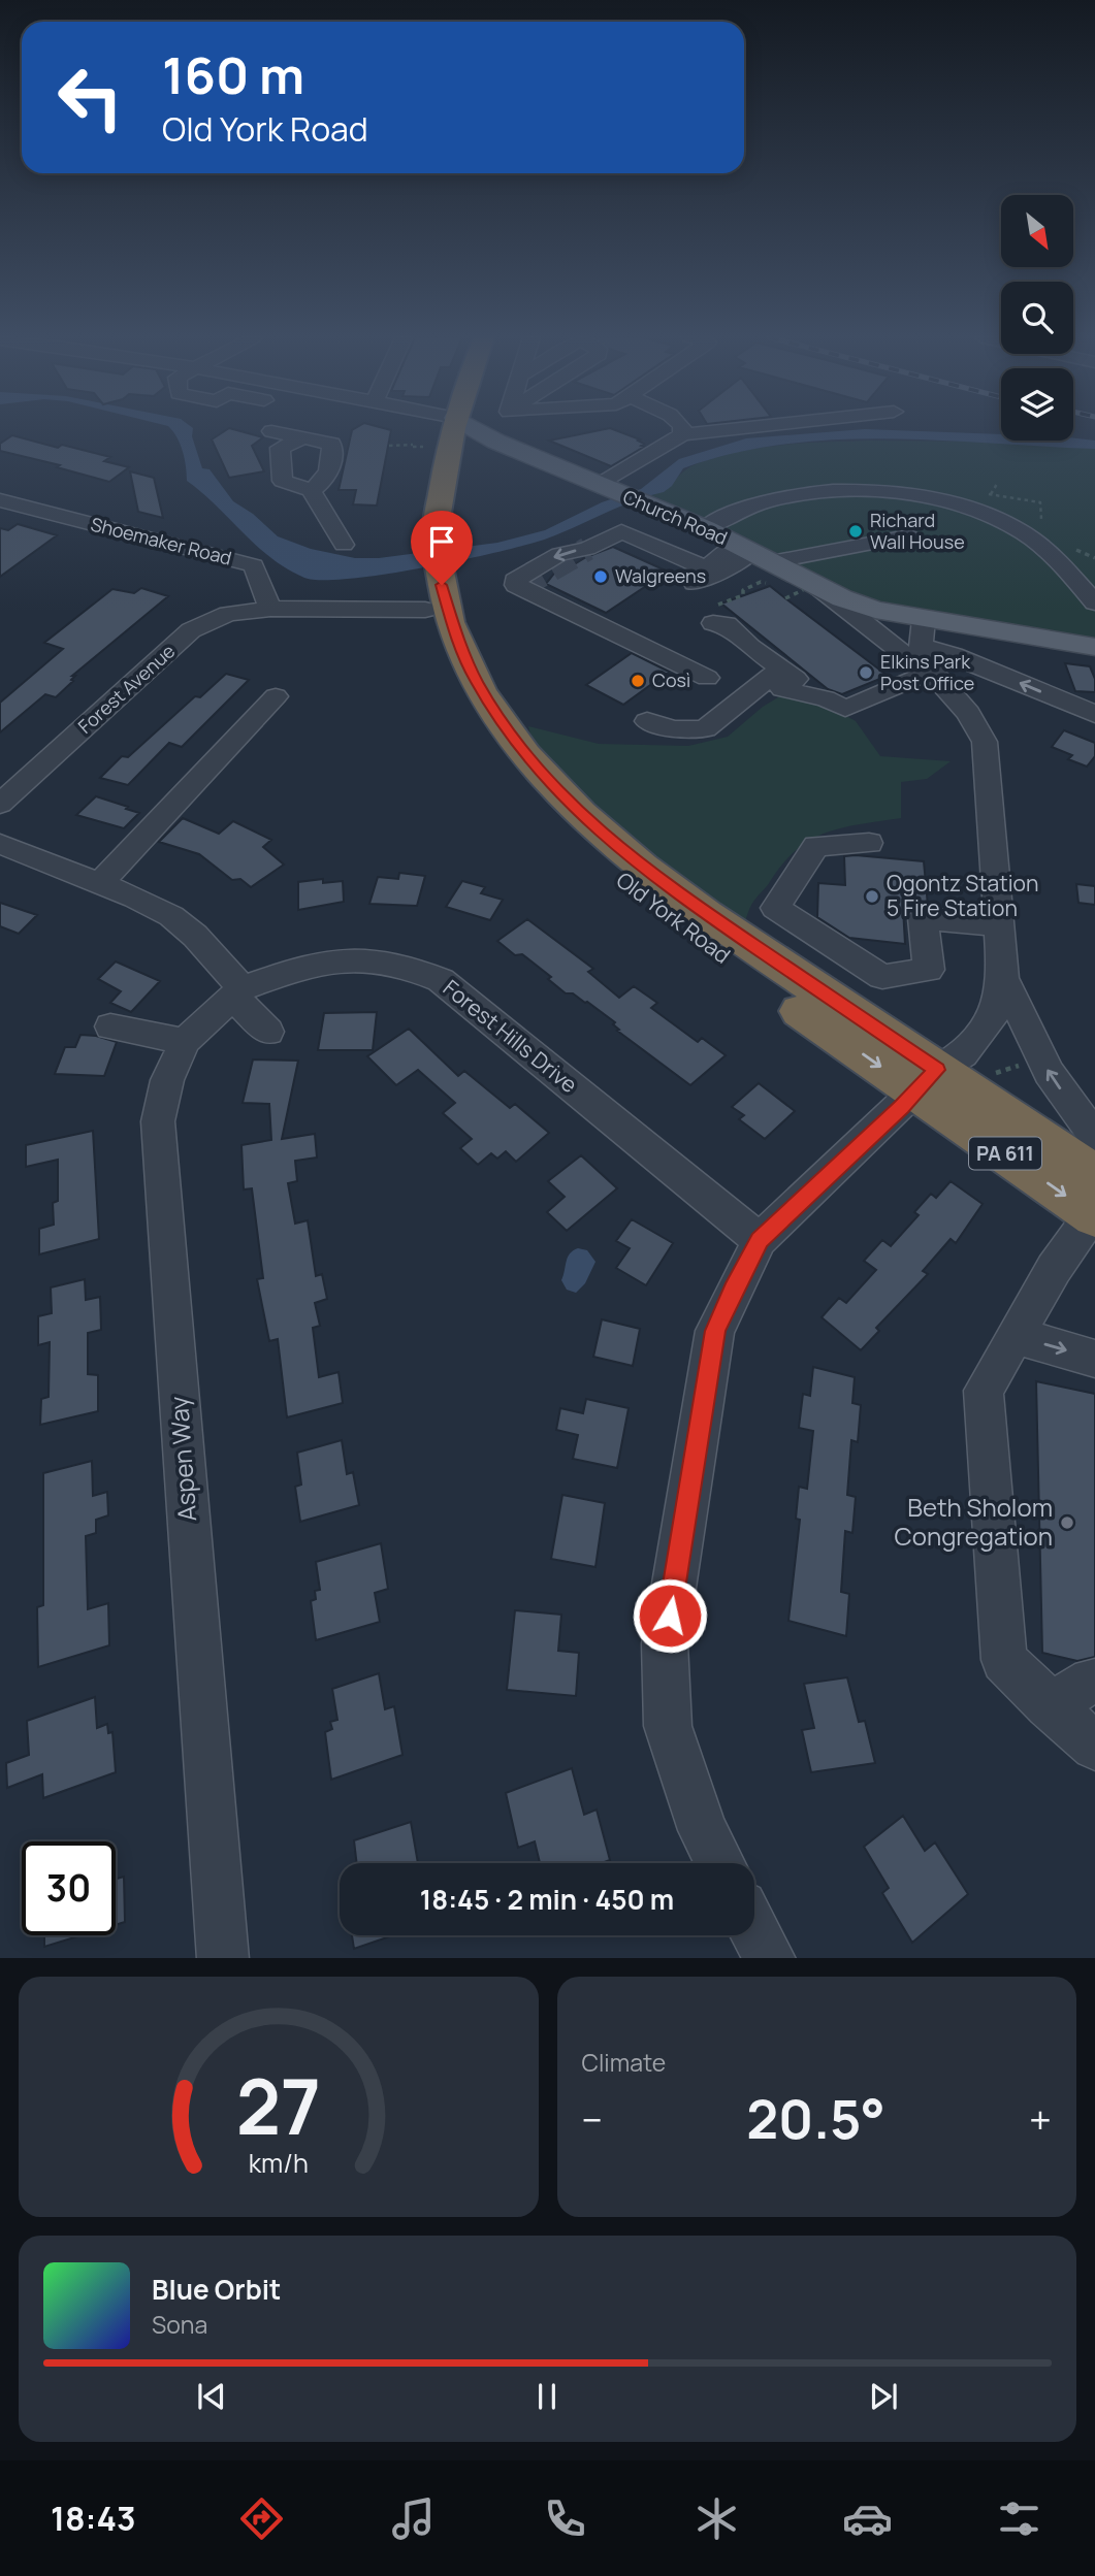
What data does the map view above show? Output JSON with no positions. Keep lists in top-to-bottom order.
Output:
{
  "streets": {
    "highway": ["Old York Road", "PA 611"],
    "main road": ["Church Road"],
    "street": [
      "Shoemaker Road",
      "Forest Avenue",
      "Forest Hills Drive",
      "Aspen Way"
    ]
  },
  "crossings": [
    ["Shoemaker Road", "Forest Avenue"],
    ["Forest Hills Drive", "Aspen Way"]
  ],
  "places": [
    "Richard Wall House",
    "Walgreens",
    "Elkins Park Post Office",
    "Così",
    "Ogontz Station 5 Fire Station",
    "Beth Sholom Congregation"
  ],
  "north": "bottom right",
  "page": {
    "turn": ["160 m", "Old York Road"],
    "limit": "30",
    "trip": "18:45 · 2 min · 450 m",
    "tile": "Climate",
    "heat": ["−", "20.5°", "+"],
    "song": ["Blue Orbit", "Sona"],
    "tabs": "18:43",
    "gauge": ["27", "km/h"]
  }
}
